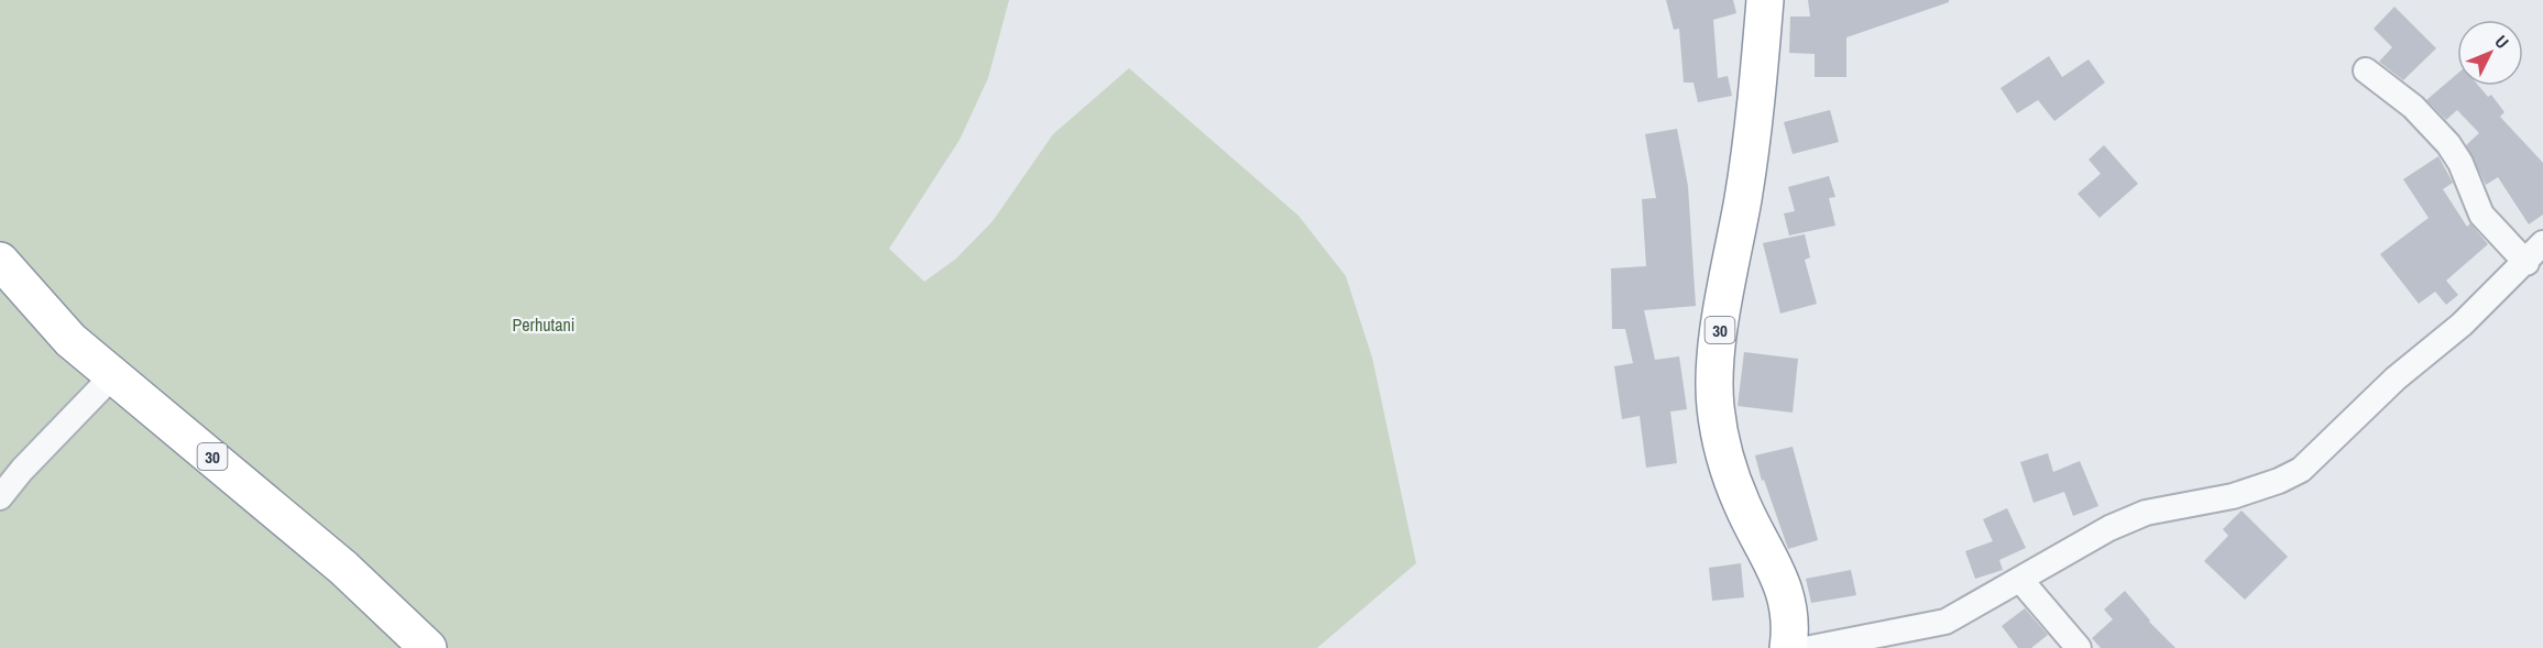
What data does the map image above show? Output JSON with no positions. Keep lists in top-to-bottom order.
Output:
{
  "streets": {
    "highway": ["30"]
  },
  "parks": ["Perhutani"],
  "north": "top right"
}
